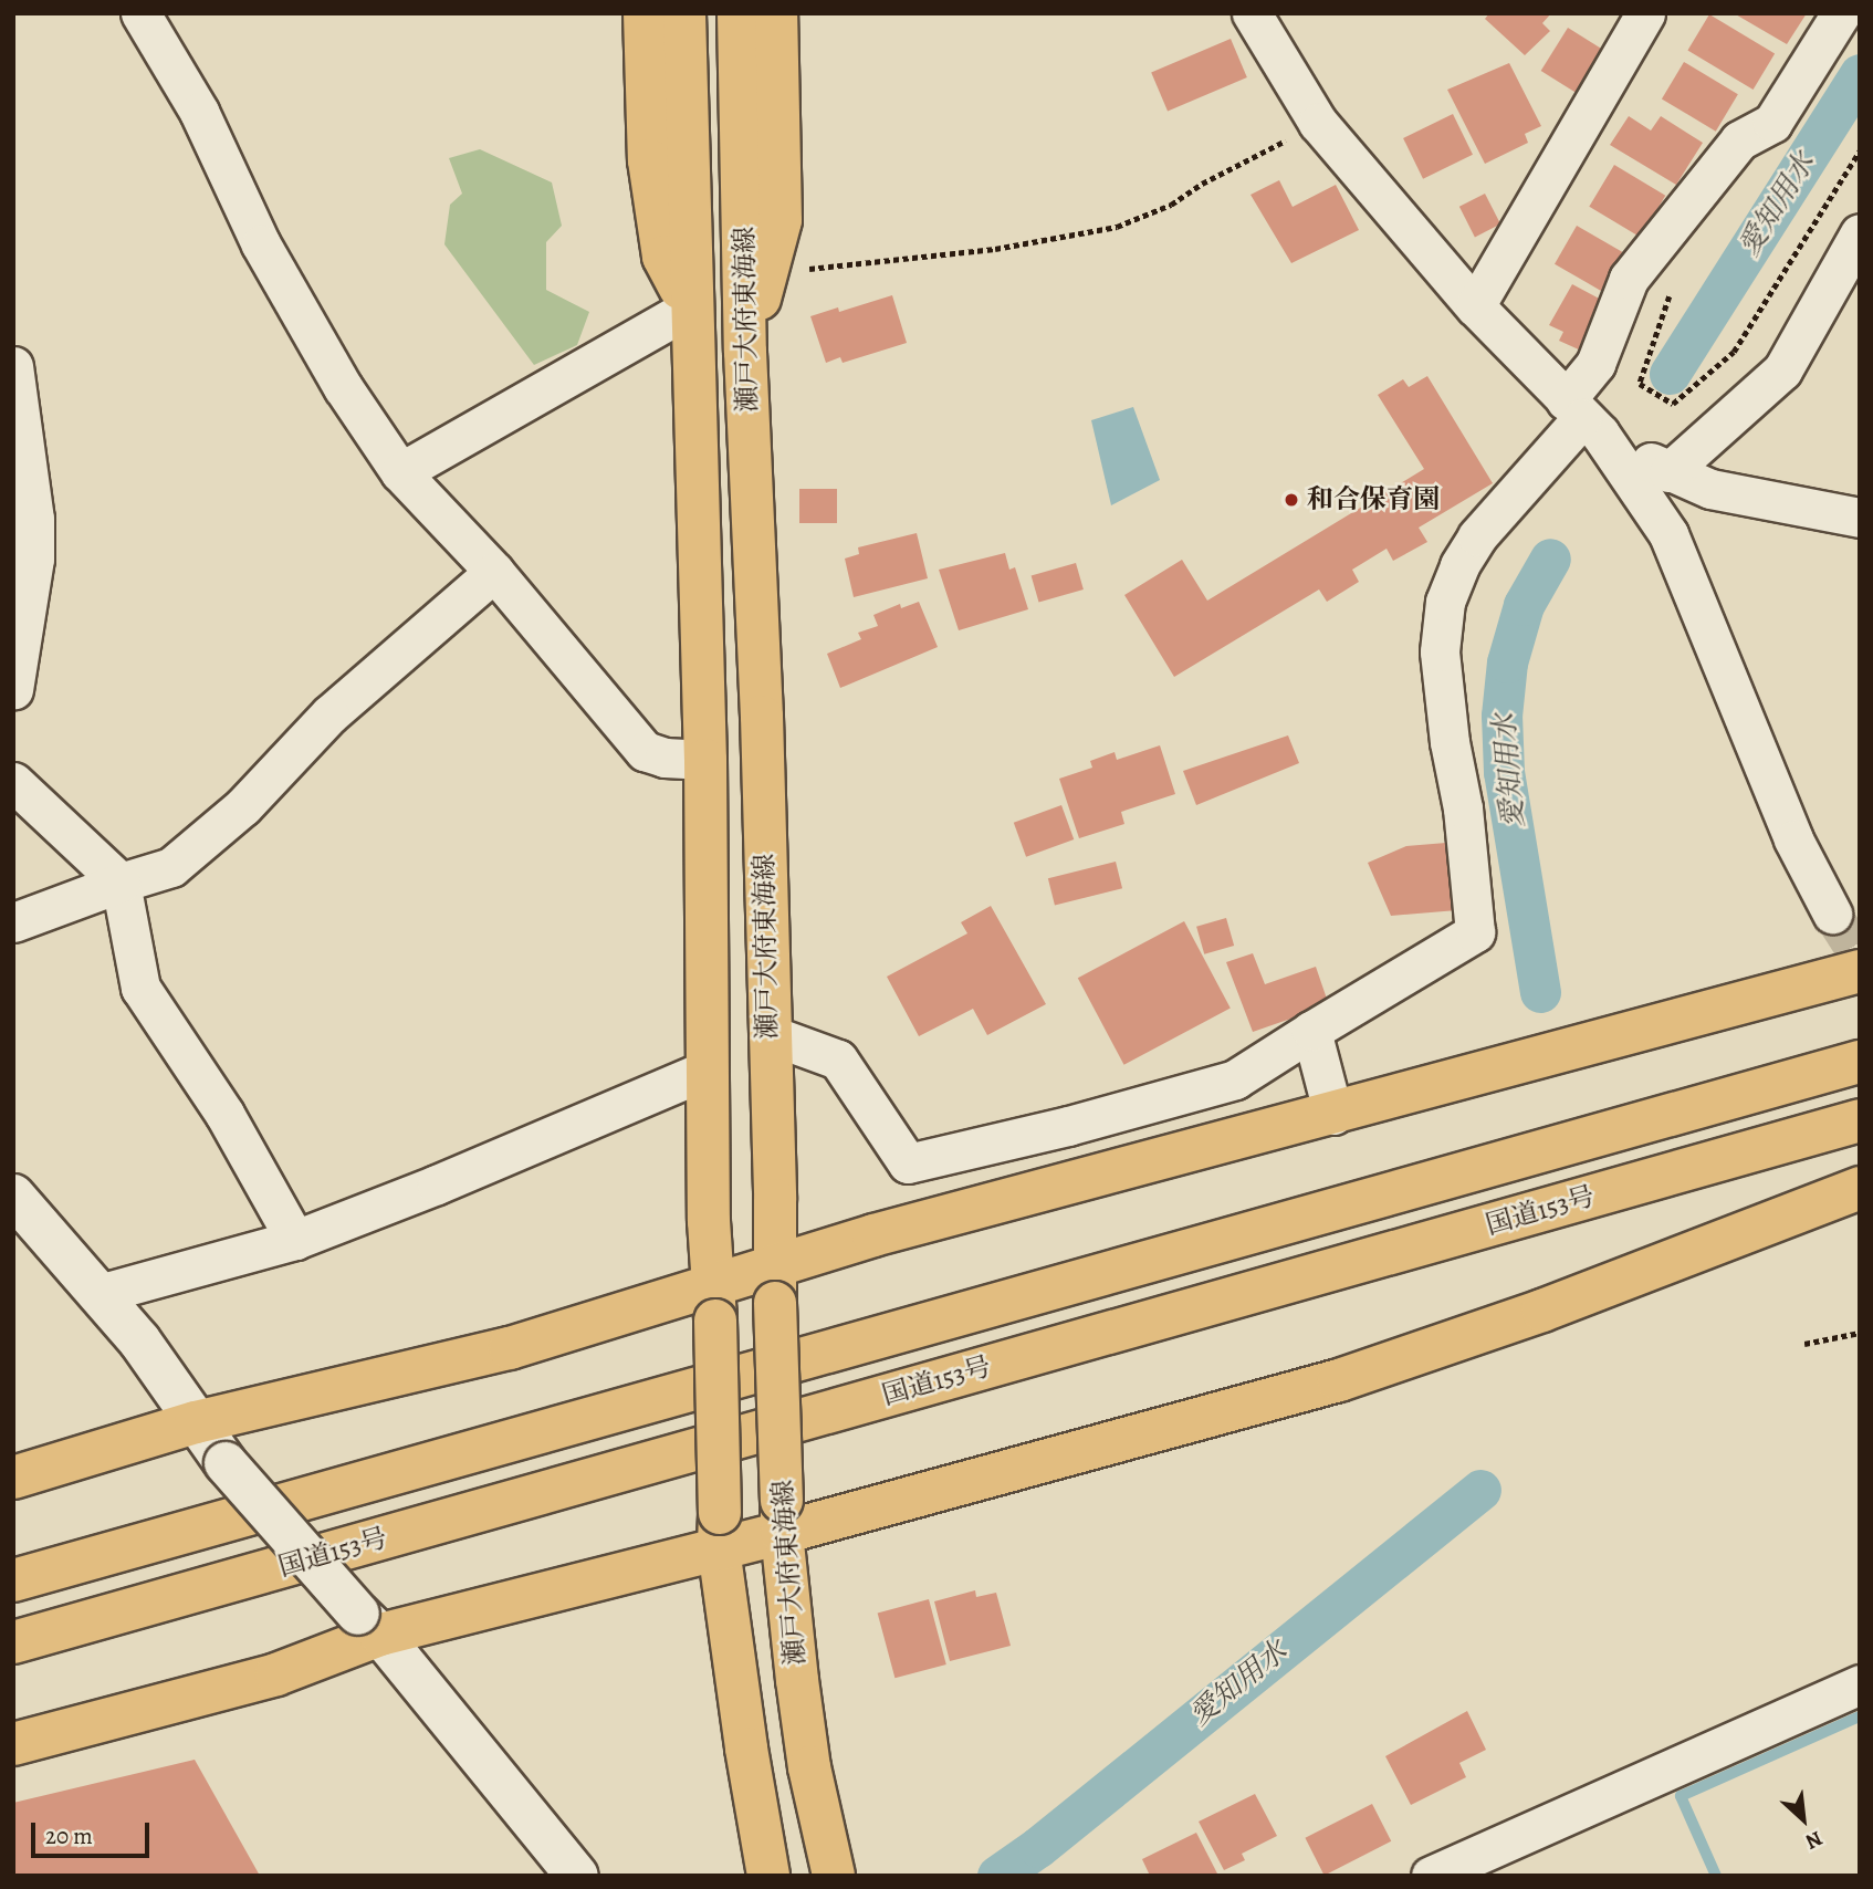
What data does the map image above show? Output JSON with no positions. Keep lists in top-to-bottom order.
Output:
{
  "streets": {
    "main road": ["瀬戸大府東海線", "国道153号"]
  },
  "water": ["愛知用水"],
  "places": ["和合保育園"],
  "scale_bar": "20 m",
  "north": "bottom right"
}
